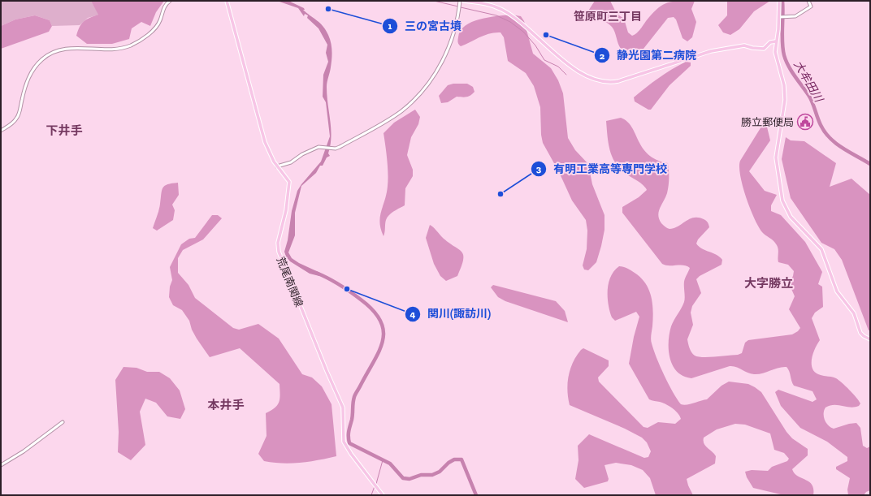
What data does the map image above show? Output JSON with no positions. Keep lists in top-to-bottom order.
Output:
{
  "streets": {
    "main road": ["荒尾南関線"]
  },
  "districts": [
    "笹原町三丁目",
    "下井手",
    "大字勝立",
    "本井手"
  ],
  "water": ["大牟田川"],
  "places": {
    "other": [
      "三の宮古墳",
      "静光園第二病院",
      "有明工業高等専門学校",
      "関川(諏訪川)"
    ],
    "public building": ["勝立郵便局"]
  }
}
